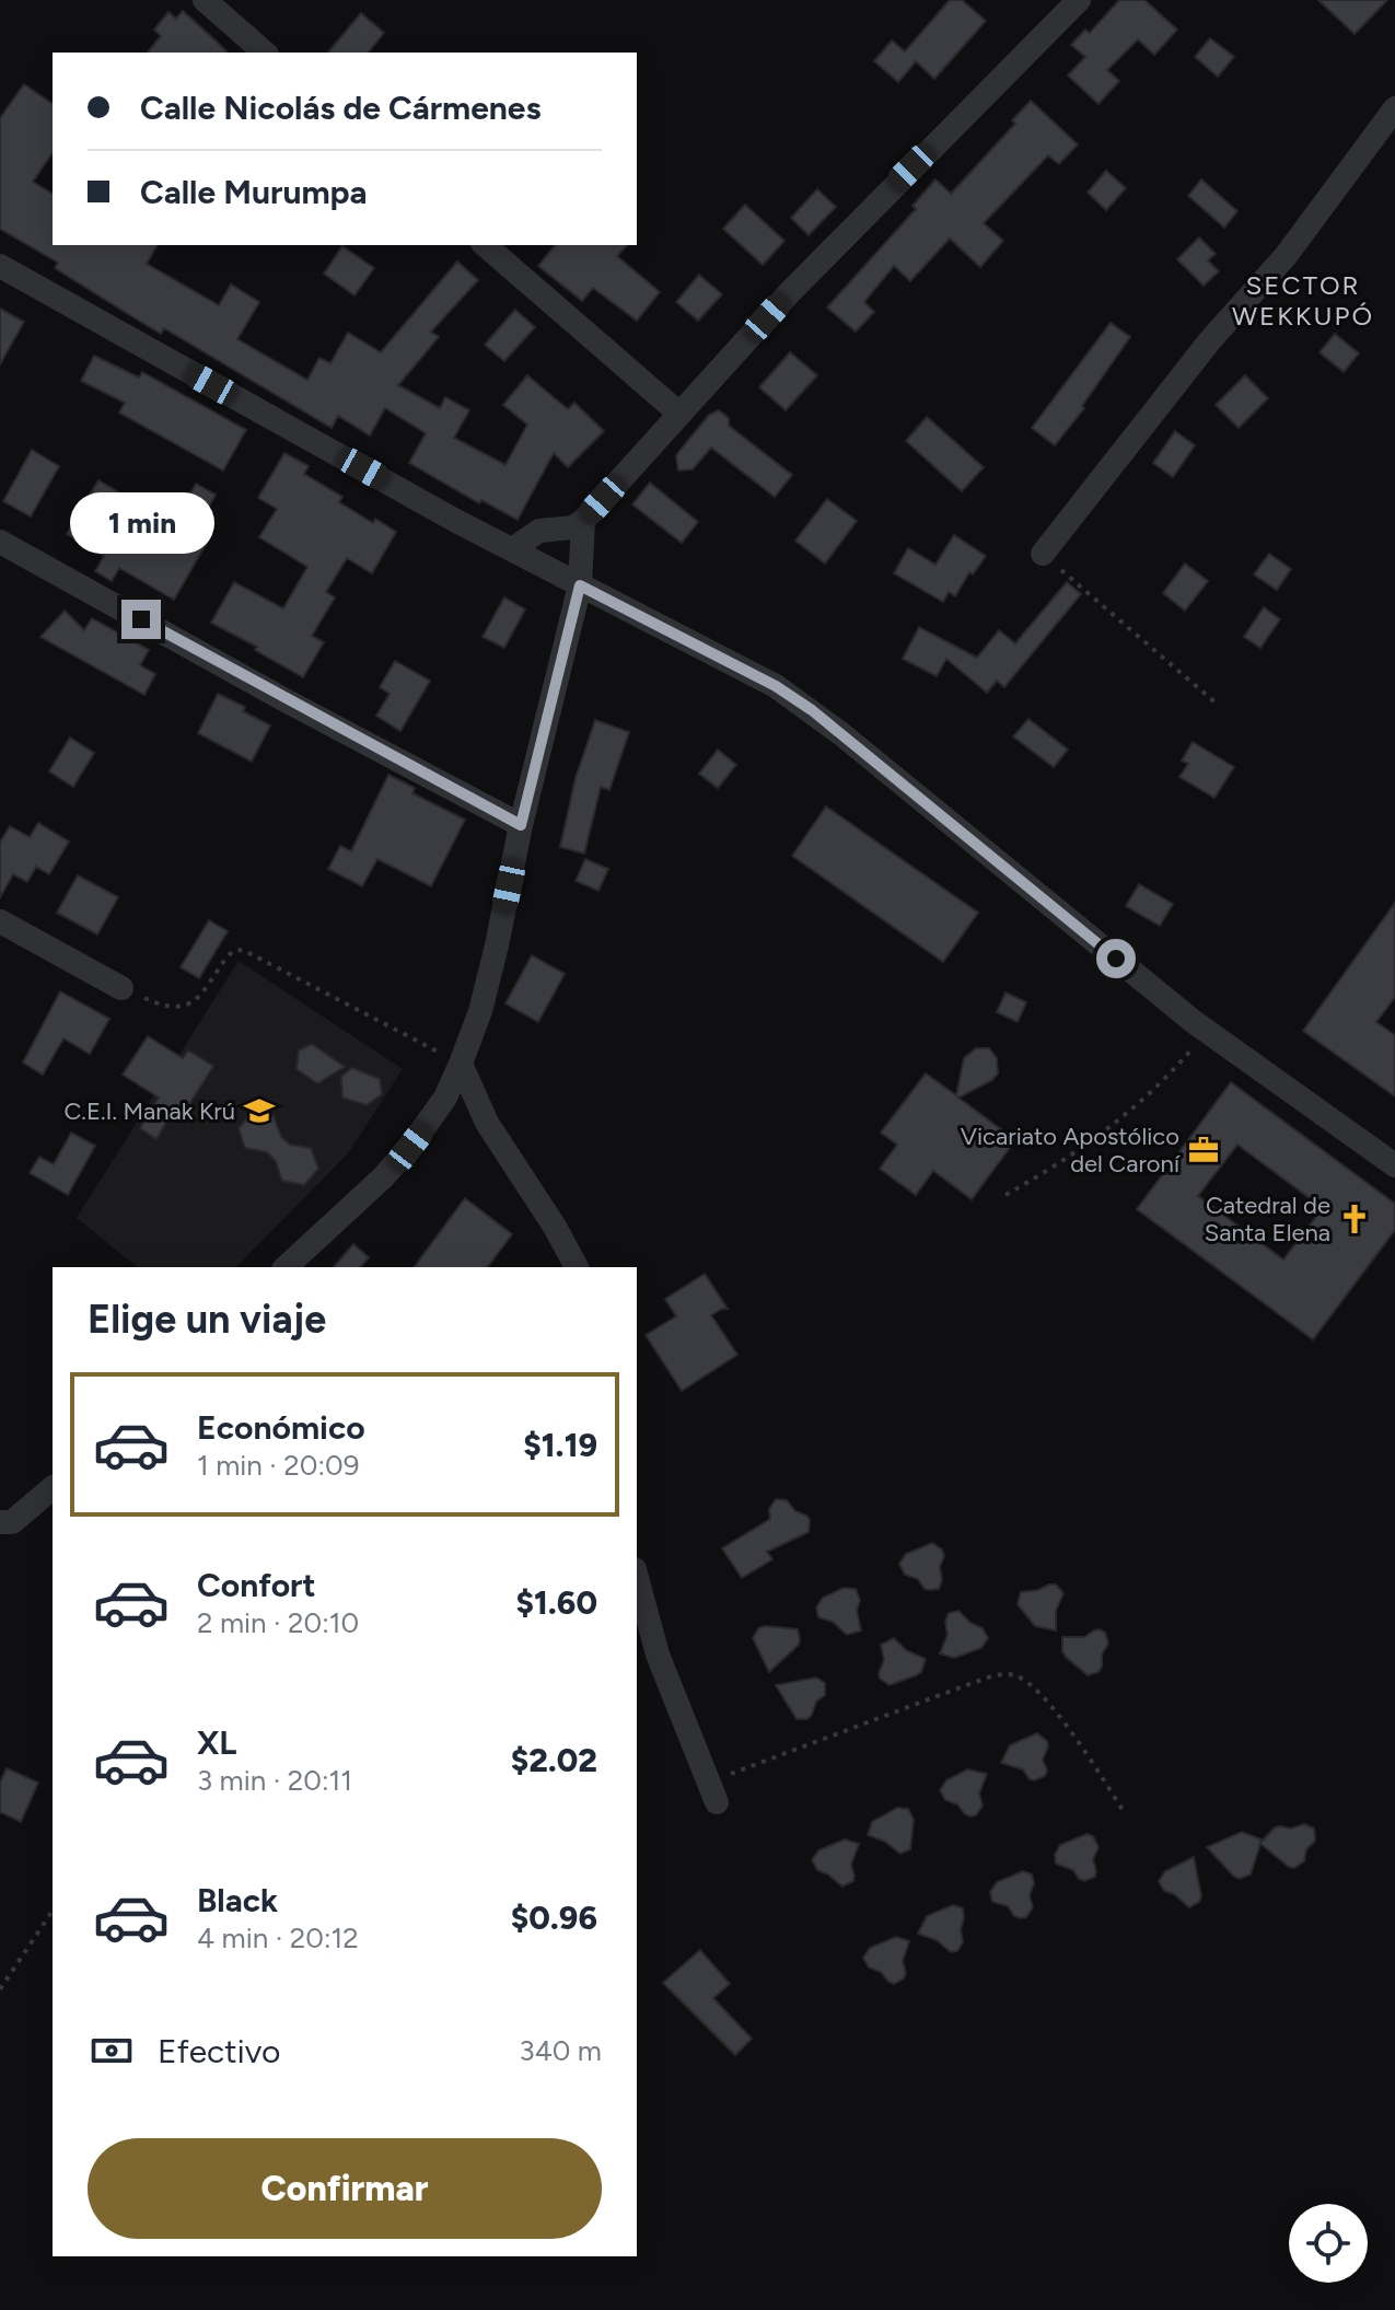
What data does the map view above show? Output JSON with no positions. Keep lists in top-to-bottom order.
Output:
{
  "districts": ["SECTOR WEKKUPÓ"],
  "places": {
    "school or university": ["C.E.I. Manak Krú"],
    "office": ["Vicariato Apostólico del Caroní"],
    "church": ["Catedral de Santa Elena"]
  },
  "page": {
    "banner": ["Calle Nicolás de Cármenes", "Calle Murumpa"],
    "bubble": "1 min",
    "heading": "Elige un viaje",
    "list": [
      {
        "name": "Económico",
        "note": "1 min · 20:09",
        "value": "$1.19"
      },
      {
        "name": "Confort",
        "note": "2 min · 20:10",
        "value": "$1.60"
      },
      {
        "name": "XL",
        "note": "3 min · 20:11",
        "value": "$2.02"
      },
      {
        "name": "Black",
        "note": "4 min · 20:12",
        "value": "$0.96"
      }
    ],
    "pay": ["Efectivo", "340 m"],
    "buttons": "Confirmar"
  }
}
